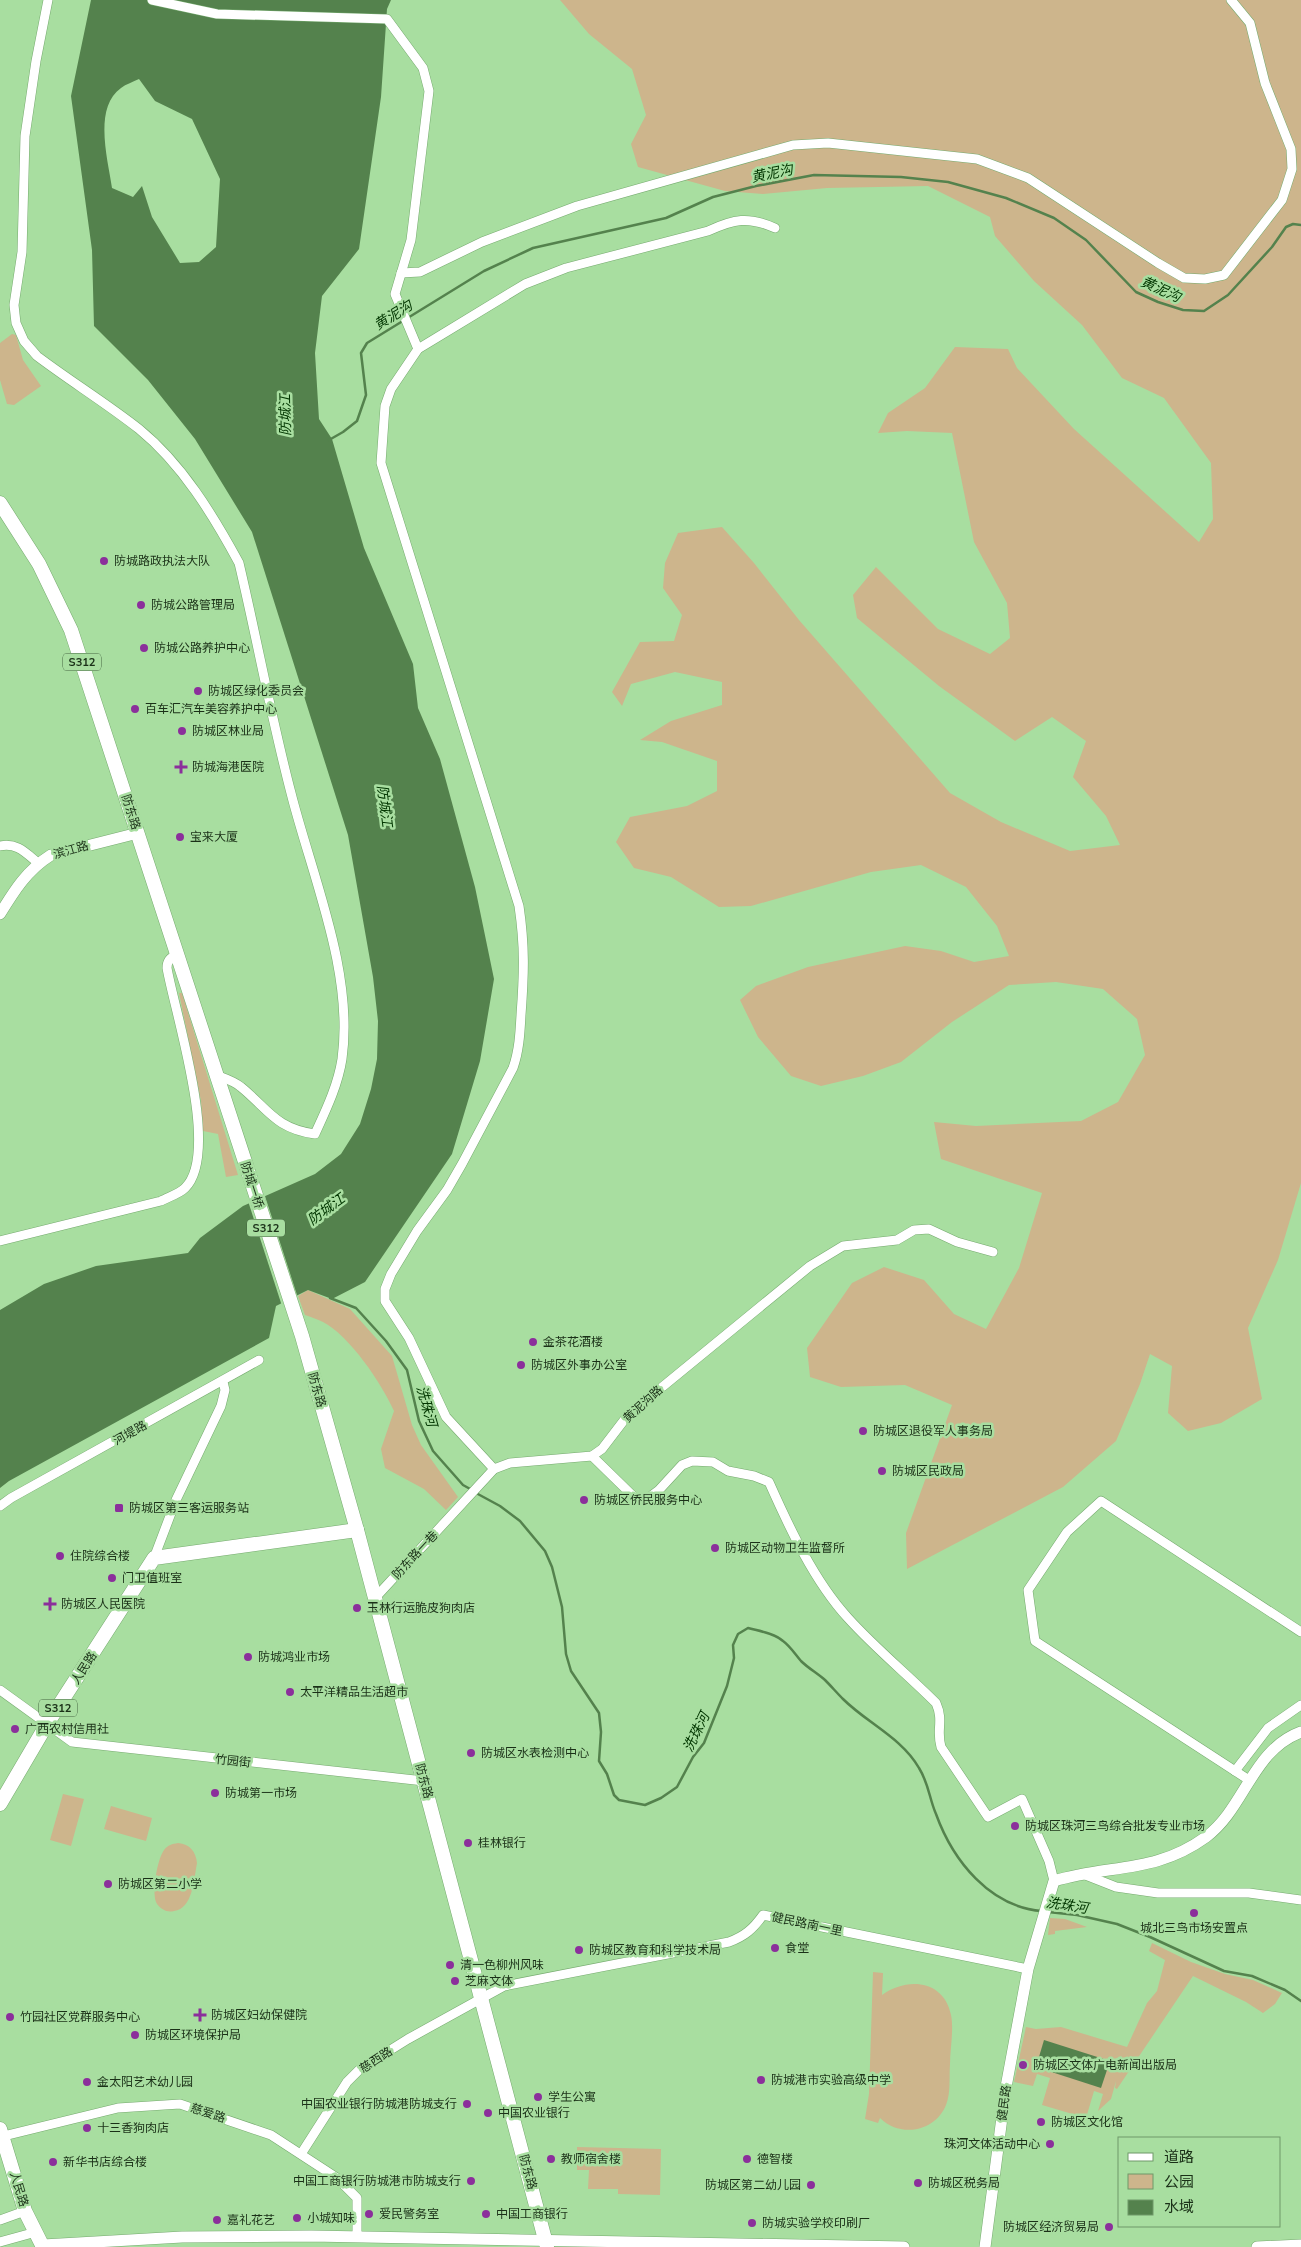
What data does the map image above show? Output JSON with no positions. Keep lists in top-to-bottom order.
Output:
{
  "streets": {
    "main road": [
      "S312",
      "防东路",
      "防城一桥",
      "人民路"
    ],
    "street": [
      "滨江路",
      "黄泥沟路",
      "河堤路",
      "防东路一巷",
      "竹园街",
      "健民路南一里",
      "慈西路",
      "健民路",
      "慈爱路"
    ]
  },
  "crossings": [
    ["防东路", "滨江路"],
    ["防东路", "防城一桥"],
    ["防东路", "防东路一巷"],
    ["防东路", "竹园街"],
    ["防东路", "健民路南一里"],
    ["防东路", "慈西路"],
    ["河堤路", "人民路"],
    ["人民路", "竹园街"],
    ["人民路", "慈爱路"],
    ["健民路南一里", "慈西路"],
    ["健民路南一里", "健民路"],
    ["慈西路", "慈爱路"]
  ],
  "water": ["黄泥沟", "防城江", "洗珠河"],
  "places": {
    "other": [
      "防城路政执法大队",
      "防城公路管理局",
      "防城公路养护中心",
      "防城区绿化委员会",
      "百车汇汽车美容养护中心",
      "防城区林业局",
      "宝来大厦",
      "金茶花酒楼",
      "防城区外事办公室",
      "防城区退役军人事务局",
      "防城区民政局",
      "防城区侨民服务中心",
      "防城区动物卫生监督所",
      "住院综合楼",
      "门卫值班室",
      "玉林行运脆皮狗肉店",
      "防城鸿业市场",
      "太平洋精品生活超市",
      "广西农村信用社",
      "防城区水表检测中心",
      "防城第一市场",
      "防城区珠河三鸟综合批发专业市场",
      "桂林银行",
      "防城区第二小学",
      "城北三鸟市场安置点",
      "食堂",
      "防城区教育和科学技术局",
      "清一色柳州风味",
      "芝麻文体",
      "竹园社区党群服务中心",
      "防城区环境保护局",
      "防城区文体广电新闻出版局",
      "防城港市实验高级中学",
      "金太阳艺术幼儿园",
      "学生公寓",
      "中国农业银行防城港防城支行",
      "中国农业银行",
      "防城区文化馆",
      "十三香狗肉店",
      "珠河文体活动中心",
      "教师宿舍楼",
      "德智楼",
      "新华书店综合楼",
      "中国工商银行防城港市防城支行",
      "防城区税务局",
      "防城区第二幼儿园",
      "爱民警务室",
      "中国工商银行",
      "小城知味",
      "嘉礼花艺",
      "防城实验学校印刷厂",
      "防城区经济贸易局"
    ],
    "health": ["防城海港医院", "防城区人民医院", "防城区妇幼保健院"],
    "transit": ["防城区第三客运服务站"]
  },
  "legend": ["道路", "公园", "水域"]
}
